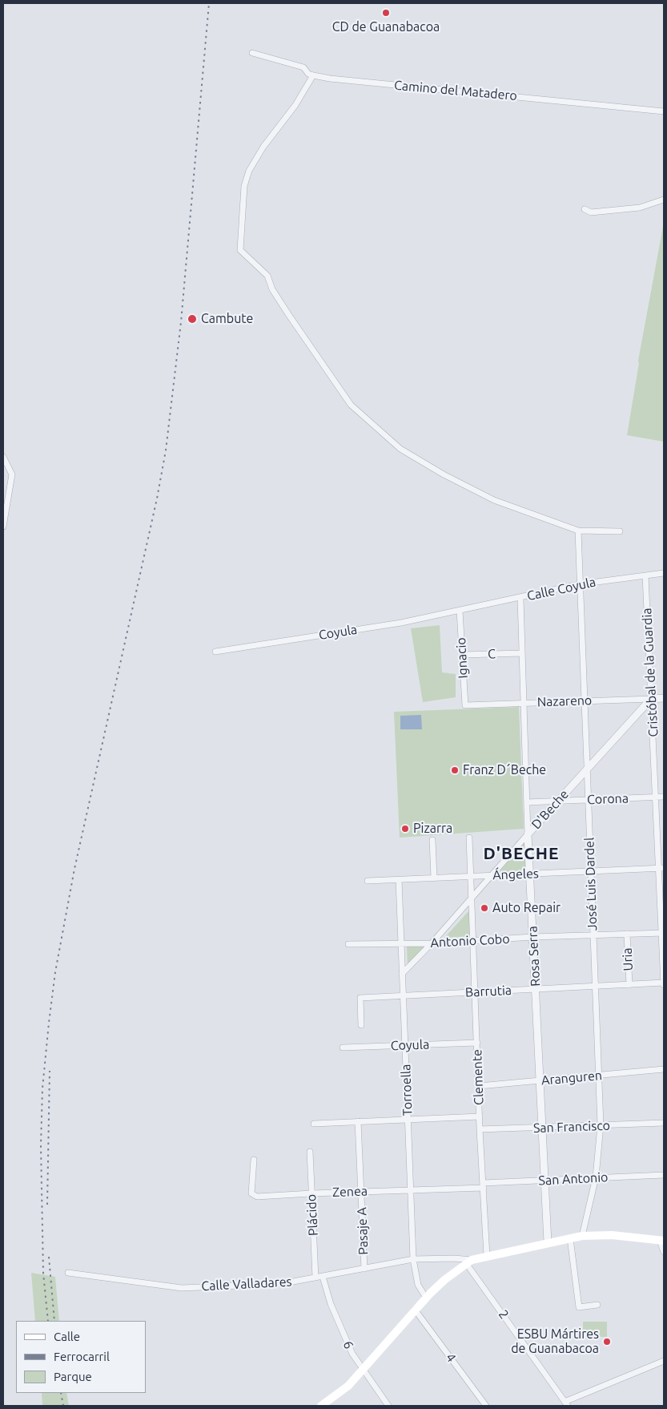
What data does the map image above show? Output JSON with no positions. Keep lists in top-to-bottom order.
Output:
{
  "streets": {
    "street": [
      "Camino del Matadero",
      "Calle Coyula",
      "Coyula",
      "C",
      "Ignacio",
      "Cristóbal de la Guardia",
      "Nazareno",
      "Corona",
      "D'Beche",
      "Ángeles",
      "José Luis Dardel",
      "Antonio Cobo",
      "Rosa Serra",
      "Uria",
      "Barrutia",
      "Clemente",
      "Aranguren",
      "Torroella",
      "San Francisco",
      "San Antonio",
      "Zenea",
      "Plácido",
      "Pasaje A",
      "Calle Valladares",
      "2",
      "6",
      "4"
    ]
  },
  "crossings": [
    ["Calle Coyula", "Coyula"],
    ["Calle Coyula", "Ignacio"],
    ["Calle Coyula", "Cristóbal de la Guardia"],
    ["Calle Coyula", "José Luis Dardel"],
    ["Calle Coyula", "Rosa Serra"],
    ["Coyula", "Ignacio"],
    ["Coyula", "Clemente"],
    ["Coyula", "Torroella"],
    ["C", "Ignacio"],
    ["C", "Rosa Serra"],
    ["Ignacio", "Nazareno"],
    ["Cristóbal de la Guardia", "Nazareno"],
    ["Cristóbal de la Guardia", "Corona"],
    ["Cristóbal de la Guardia", "D'Beche"],
    ["Cristóbal de la Guardia", "Ángeles"],
    ["Cristóbal de la Guardia", "Antonio Cobo"],
    ["Cristóbal de la Guardia", "Barrutia"],
    ["Nazareno", "D'Beche"],
    ["Nazareno", "José Luis Dardel"],
    ["Nazareno", "Rosa Serra"],
    ["Corona", "D'Beche"],
    ["Corona", "José Luis Dardel"],
    ["Corona", "Rosa Serra"],
    ["D'Beche", "Ángeles"],
    ["D'Beche", "José Luis Dardel"],
    ["D'Beche", "Antonio Cobo"],
    ["D'Beche", "Rosa Serra"],
    ["D'Beche", "Clemente"],
    ["D'Beche", "Torroella"],
    ["Ángeles", "José Luis Dardel"],
    ["Ángeles", "Rosa Serra"],
    ["Ángeles", "Clemente"],
    ["Ángeles", "Torroella"],
    ["José Luis Dardel", "Antonio Cobo"],
    ["José Luis Dardel", "Barrutia"],
    ["José Luis Dardel", "Aranguren"],
    ["José Luis Dardel", "San Francisco"],
    ["José Luis Dardel", "San Antonio"],
    ["Antonio Cobo", "Rosa Serra"],
    ["Antonio Cobo", "Uria"],
    ["Antonio Cobo", "Clemente"],
    ["Antonio Cobo", "Torroella"],
    ["Rosa Serra", "Barrutia"],
    ["Rosa Serra", "Aranguren"],
    ["Rosa Serra", "San Francisco"],
    ["Rosa Serra", "San Antonio"],
    ["Uria", "Barrutia"],
    ["Barrutia", "Clemente"],
    ["Barrutia", "Torroella"],
    ["Clemente", "Aranguren"],
    ["Clemente", "San Francisco"],
    ["Clemente", "San Antonio"],
    ["Clemente", "Zenea"],
    ["Torroella", "Zenea"],
    ["Torroella", "Calle Valladares"],
    ["San Antonio", "Zenea"],
    ["Zenea", "Plácido"],
    ["Zenea", "Pasaje A"],
    ["Plácido", "Calle Valladares"],
    ["Pasaje A", "Calle Valladares"],
    ["Calle Valladares", "2"],
    ["Calle Valladares", "6"]
  ],
  "districts": ["D'BECHE"],
  "places": [
    "CD de Guanabacoa",
    "Cambute",
    "Franz D´Beche",
    "Pizarra",
    "Auto Repair",
    "ESBU Mártires de Guanabacoa"
  ],
  "legend": ["Calle", "Ferrocarril", "Parque"]
}
